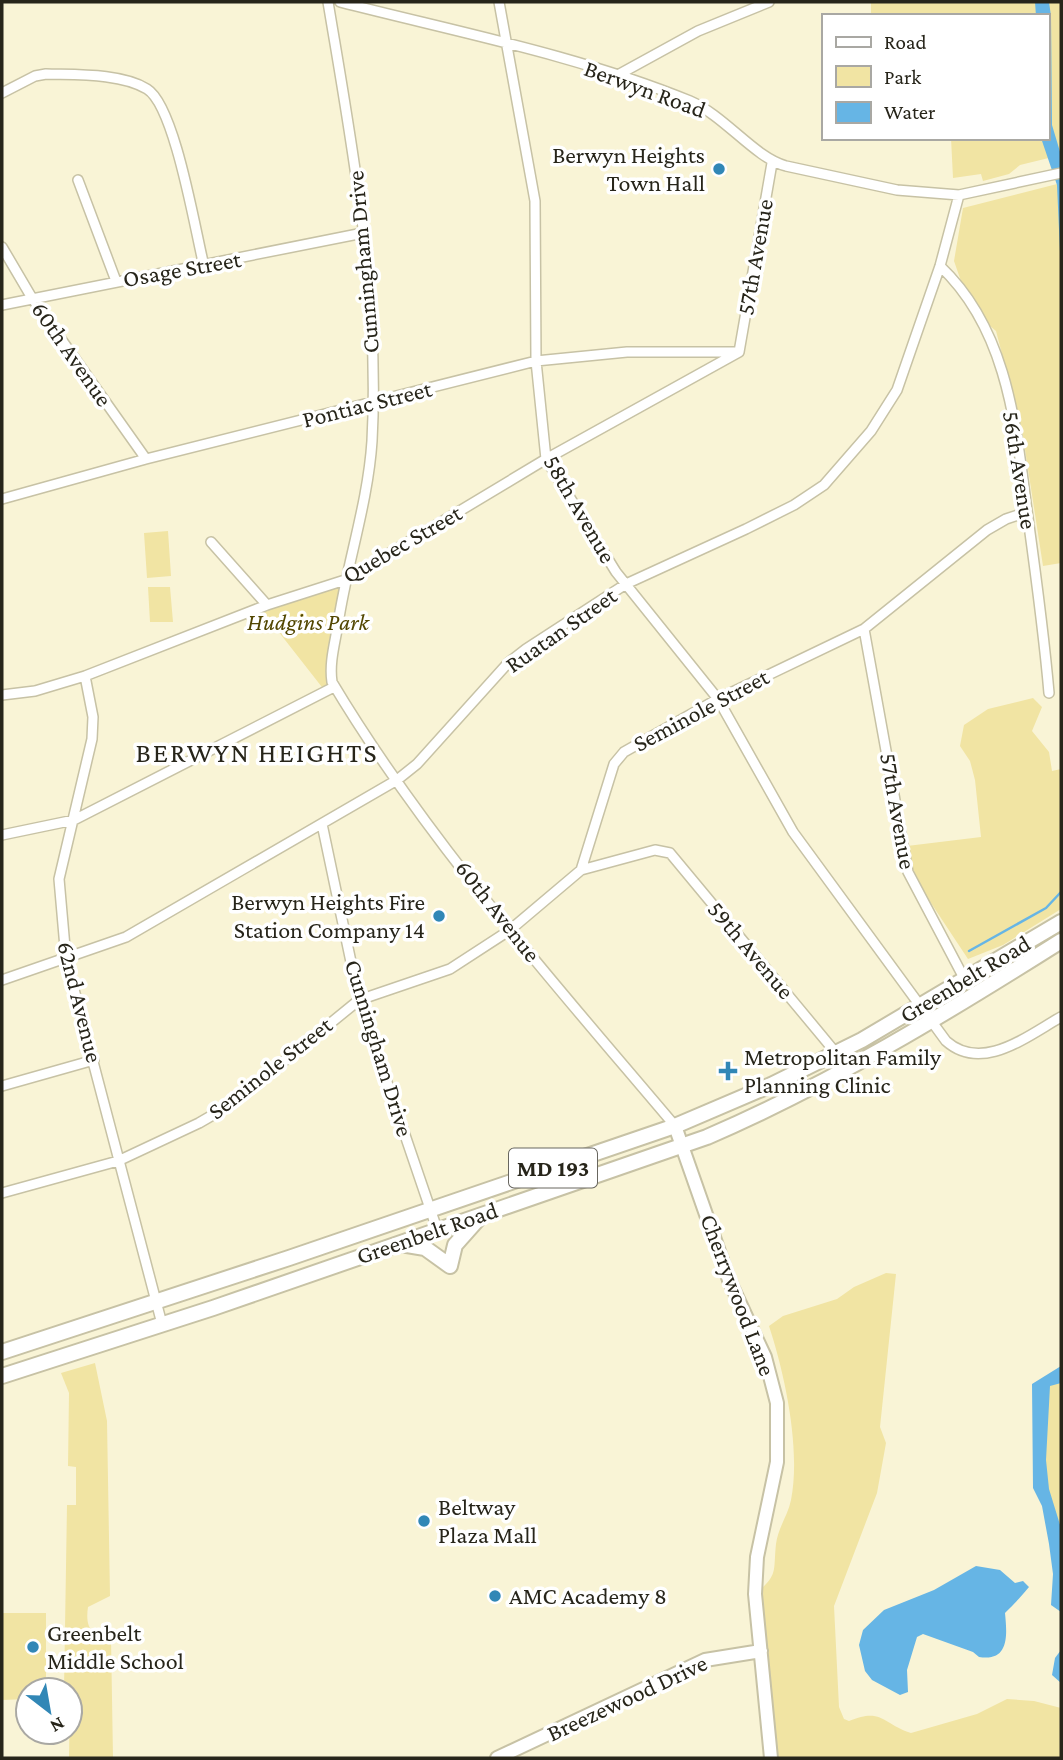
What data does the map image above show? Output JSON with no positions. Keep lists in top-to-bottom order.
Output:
{
  "streets": {
    "main road": ["Greenbelt Road", "MD 193"],
    "street": [
      "Berwyn Road",
      "57th Avenue",
      "Cunningham Drive",
      "Osage Street",
      "60th Avenue",
      "Pontiac Street",
      "56th Avenue",
      "58th Avenue",
      "Quebec Street",
      "Ruatan Street",
      "Seminole Street",
      "59th Avenue",
      "62nd Avenue",
      "Cherrywood Lane",
      "Breezewood Drive"
    ]
  },
  "crossings": [
    ["Berwyn Road", "57th Avenue"],
    ["Berwyn Road", "58th Avenue"],
    ["57th Avenue", "Pontiac Street"],
    ["57th Avenue", "Quebec Street"],
    ["57th Avenue", "Seminole Street"],
    ["57th Avenue", "Greenbelt Road"],
    ["Cunningham Drive", "Osage Street"],
    ["Cunningham Drive", "60th Avenue"],
    ["Cunningham Drive", "Pontiac Street"],
    ["Cunningham Drive", "Quebec Street"],
    ["Cunningham Drive", "Ruatan Street"],
    ["Cunningham Drive", "Seminole Street"],
    ["Cunningham Drive", "Greenbelt Road"],
    ["Osage Street", "60th Avenue"],
    ["60th Avenue", "Pontiac Street"],
    ["60th Avenue", "Ruatan Street"],
    ["60th Avenue", "Seminole Street"],
    ["60th Avenue", "Greenbelt Road"],
    ["60th Avenue", "Cherrywood Lane"],
    ["Pontiac Street", "58th Avenue"],
    ["Pontiac Street", "Quebec Street"],
    ["56th Avenue", "Ruatan Street"],
    ["56th Avenue", "Seminole Street"],
    ["58th Avenue", "Quebec Street"],
    ["58th Avenue", "Ruatan Street"],
    ["58th Avenue", "Seminole Street"],
    ["58th Avenue", "Greenbelt Road"],
    ["Quebec Street", "62nd Avenue"],
    ["Ruatan Street", "62nd Avenue"],
    ["Seminole Street", "59th Avenue"],
    ["Seminole Street", "62nd Avenue"],
    ["59th Avenue", "Greenbelt Road"],
    ["Greenbelt Road", "62nd Avenue"],
    ["Greenbelt Road", "Cherrywood Lane"],
    ["Cherrywood Lane", "Breezewood Drive"]
  ],
  "districts": ["BERWYN HEIGHTS"],
  "parks": ["Hudgins Park"],
  "places": {
    "other": [
      "Berwyn Heights Town Hall",
      "Berwyn Heights Fire Station Company 14",
      "Beltway Plaza Mall",
      "AMC Academy 8",
      "Greenbelt Middle School"
    ],
    "health": ["Metropolitan Family Planning Clinic"]
  },
  "legend": ["Road", "Park", "Water"],
  "north": "bottom right"
}
